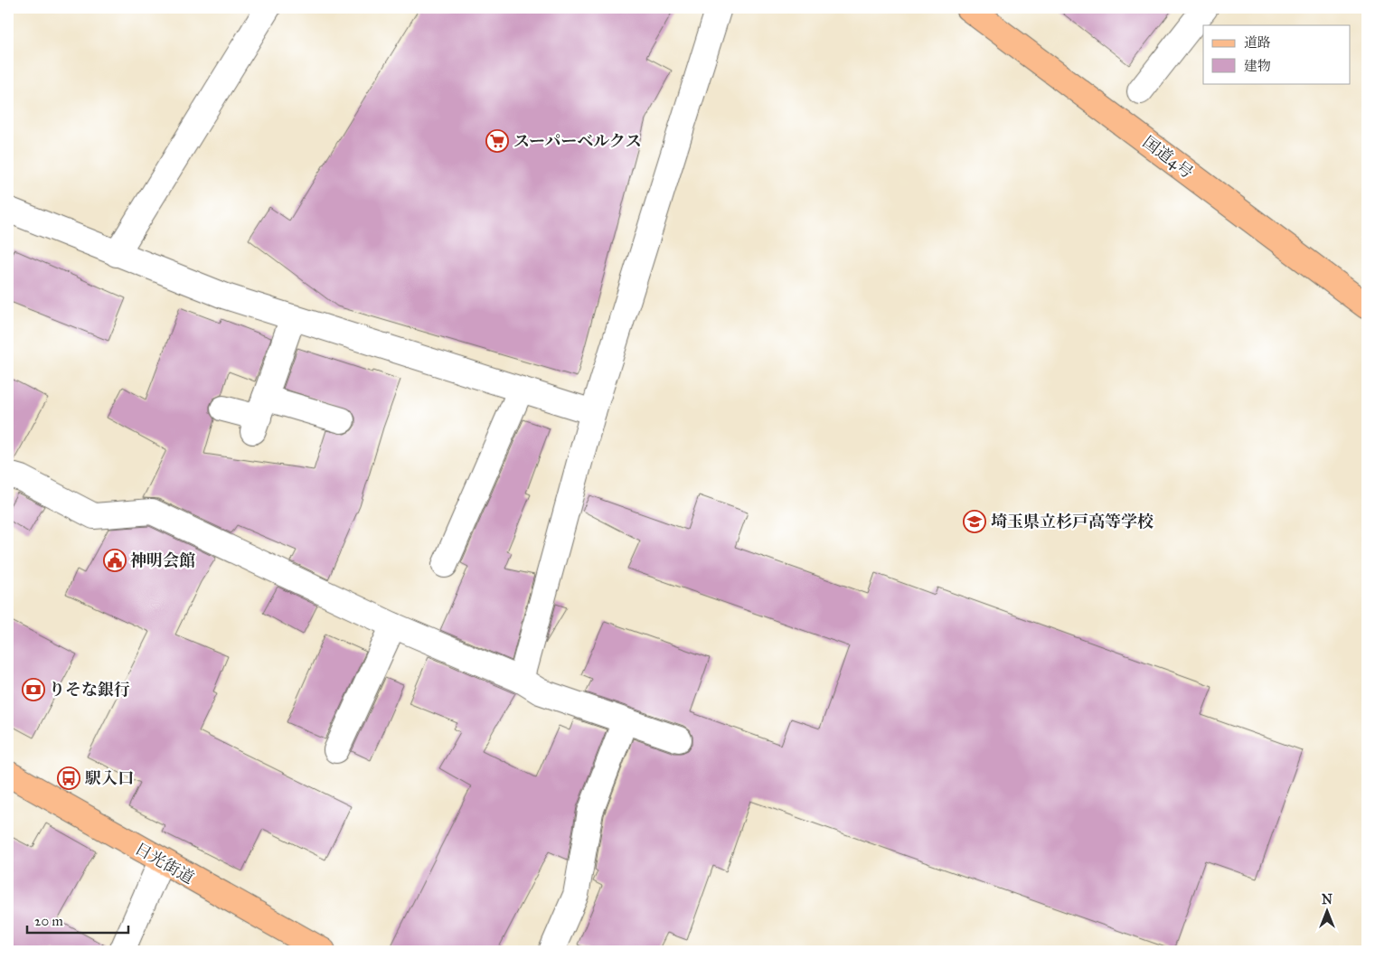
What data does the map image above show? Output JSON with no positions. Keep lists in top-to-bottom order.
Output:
{
  "streets": {
    "main road": ["国道4号", "日光街道"]
  },
  "places": {
    "supermarket": ["スーパーベルクス"],
    "school or university": ["埼玉県立杉戸高等学校"],
    "public building": ["神明会館"],
    "bank": ["りそな銀行"],
    "bus stop": ["駅入口"]
  },
  "legend": ["道路", "建物"],
  "scale_bar": "20 m",
  "north": "top"
}
